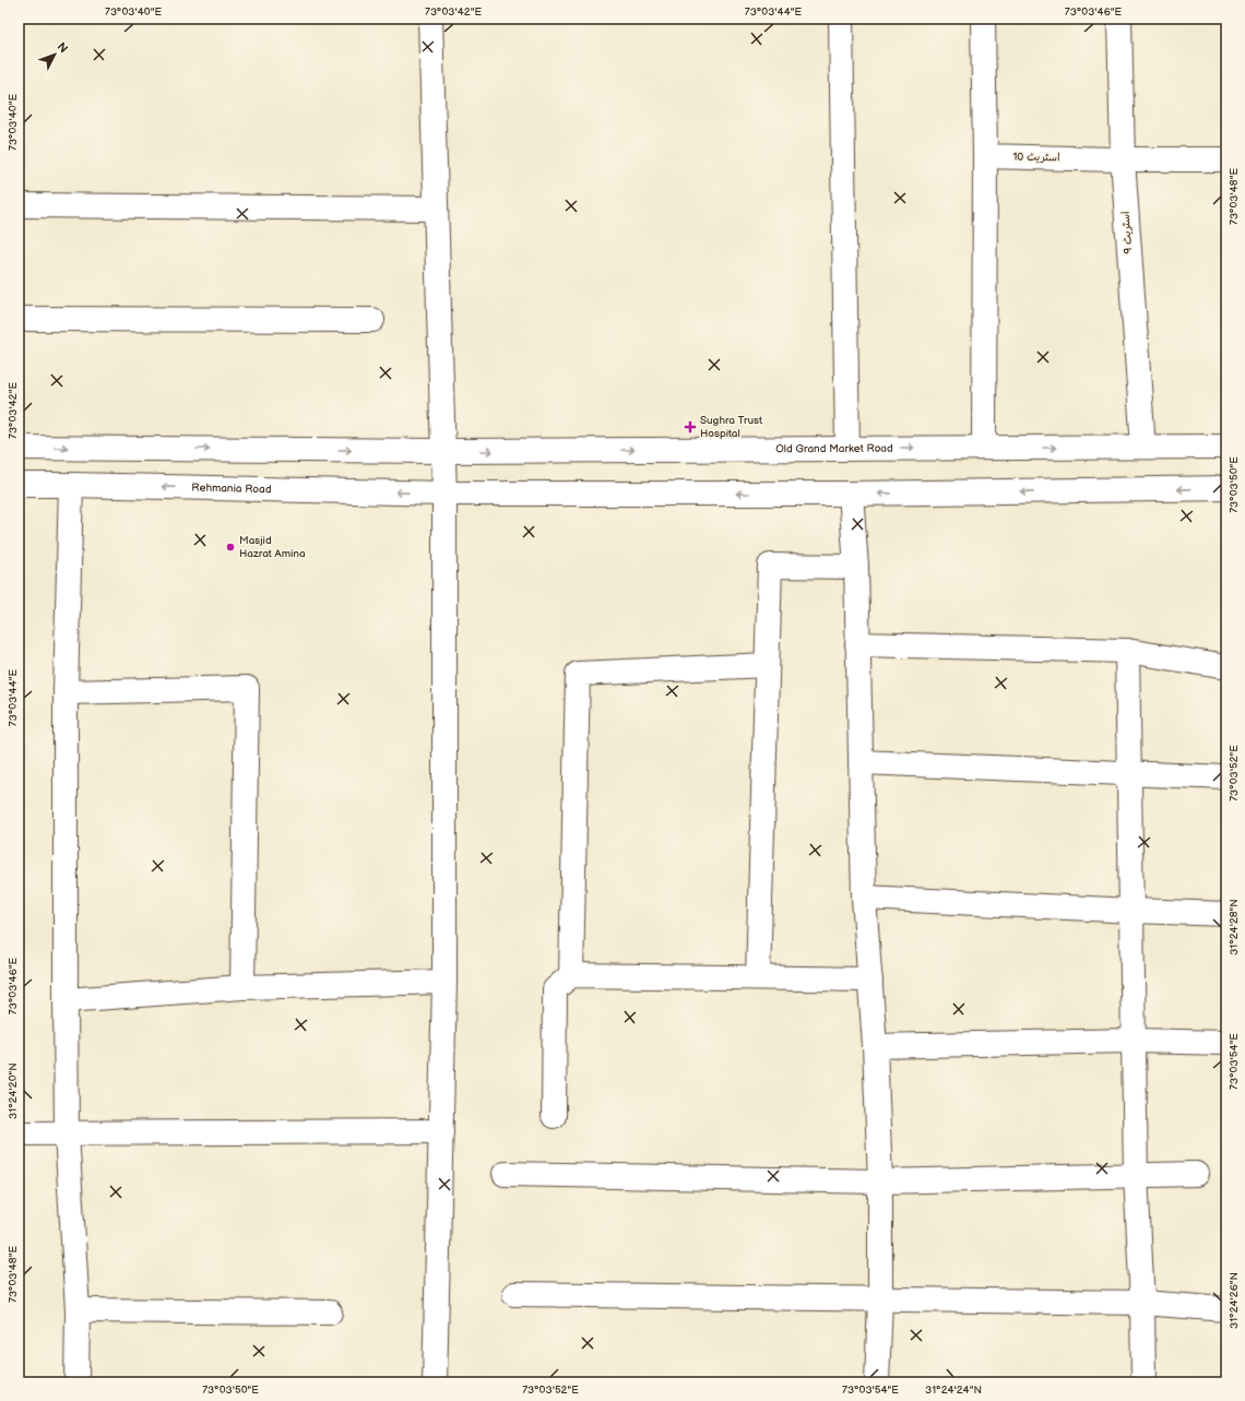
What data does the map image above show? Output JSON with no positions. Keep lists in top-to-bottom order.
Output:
{
  "streets": {
    "street": [
      "اسٹریٹ 10",
      "اسٹریٹ 9",
      "Old Grand Market Road",
      "Rehmania Road"
    ]
  },
  "crossings": [
    ["اسٹریٹ 10", "اسٹریٹ 9"],
    ["اسٹریٹ 9", "Old Grand Market Road"]
  ],
  "places": {
    "health": ["Sughra Trust Hospital"],
    "other": ["Masjid Hazrat Amina"]
  },
  "north": "top right",
  "coordinates": [
    "73°03'40\"E",
    "73°03'42\"E",
    "73°03'44\"E",
    "73°03'46\"E",
    "73°03'48\"E",
    "73°03'50\"E",
    "73°03'52\"E",
    "31°24'28\"N",
    "73°03'54\"E",
    "31°24'20\"N",
    "31°24'26\"N",
    "31°24'24\"N"
  ]
}
